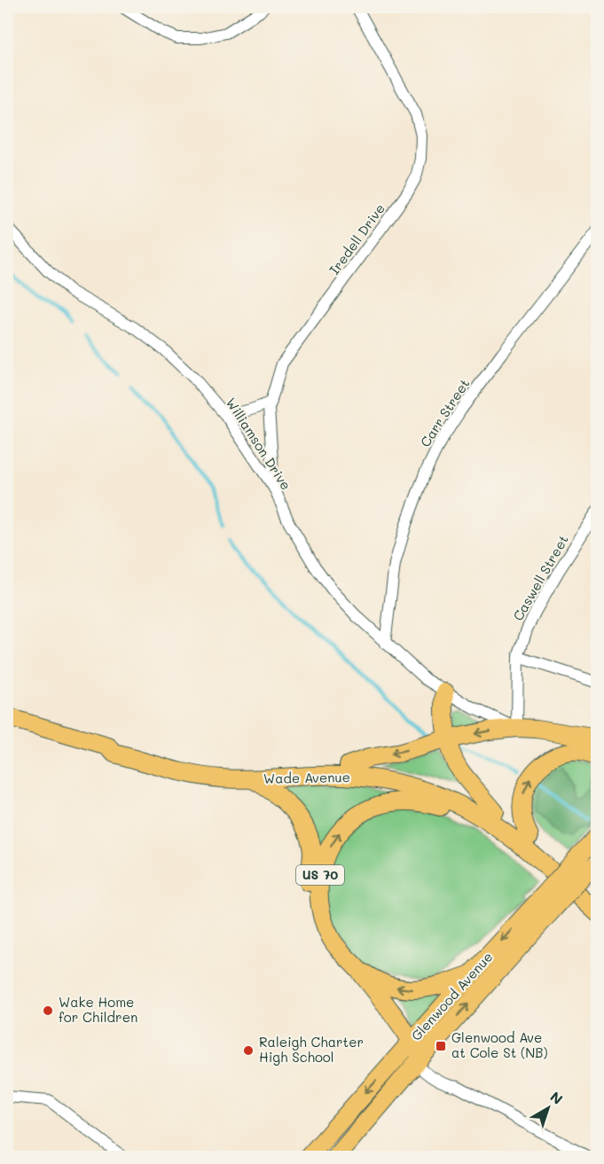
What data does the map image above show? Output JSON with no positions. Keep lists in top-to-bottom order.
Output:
{
  "streets": {
    "main road": ["Wade Avenue", "US 70", "Glenwood Avenue"],
    "street": [
      "Iredell Drive",
      "Carr Street",
      "Williamson Drive",
      "Caswell Street"
    ]
  },
  "crossings": [
    ["Iredell Drive", "Williamson Drive"],
    ["Carr Street", "Williamson Drive"],
    ["Williamson Drive", "Caswell Street"],
    ["Wade Avenue", "US 70"],
    ["US 70", "Glenwood Avenue"]
  ],
  "places": {
    "other": ["Wake Home for Children", "Raleigh Charter High School"],
    "transit": ["Glenwood Ave at Cole St (NB)"]
  },
  "north": "top right"
}
